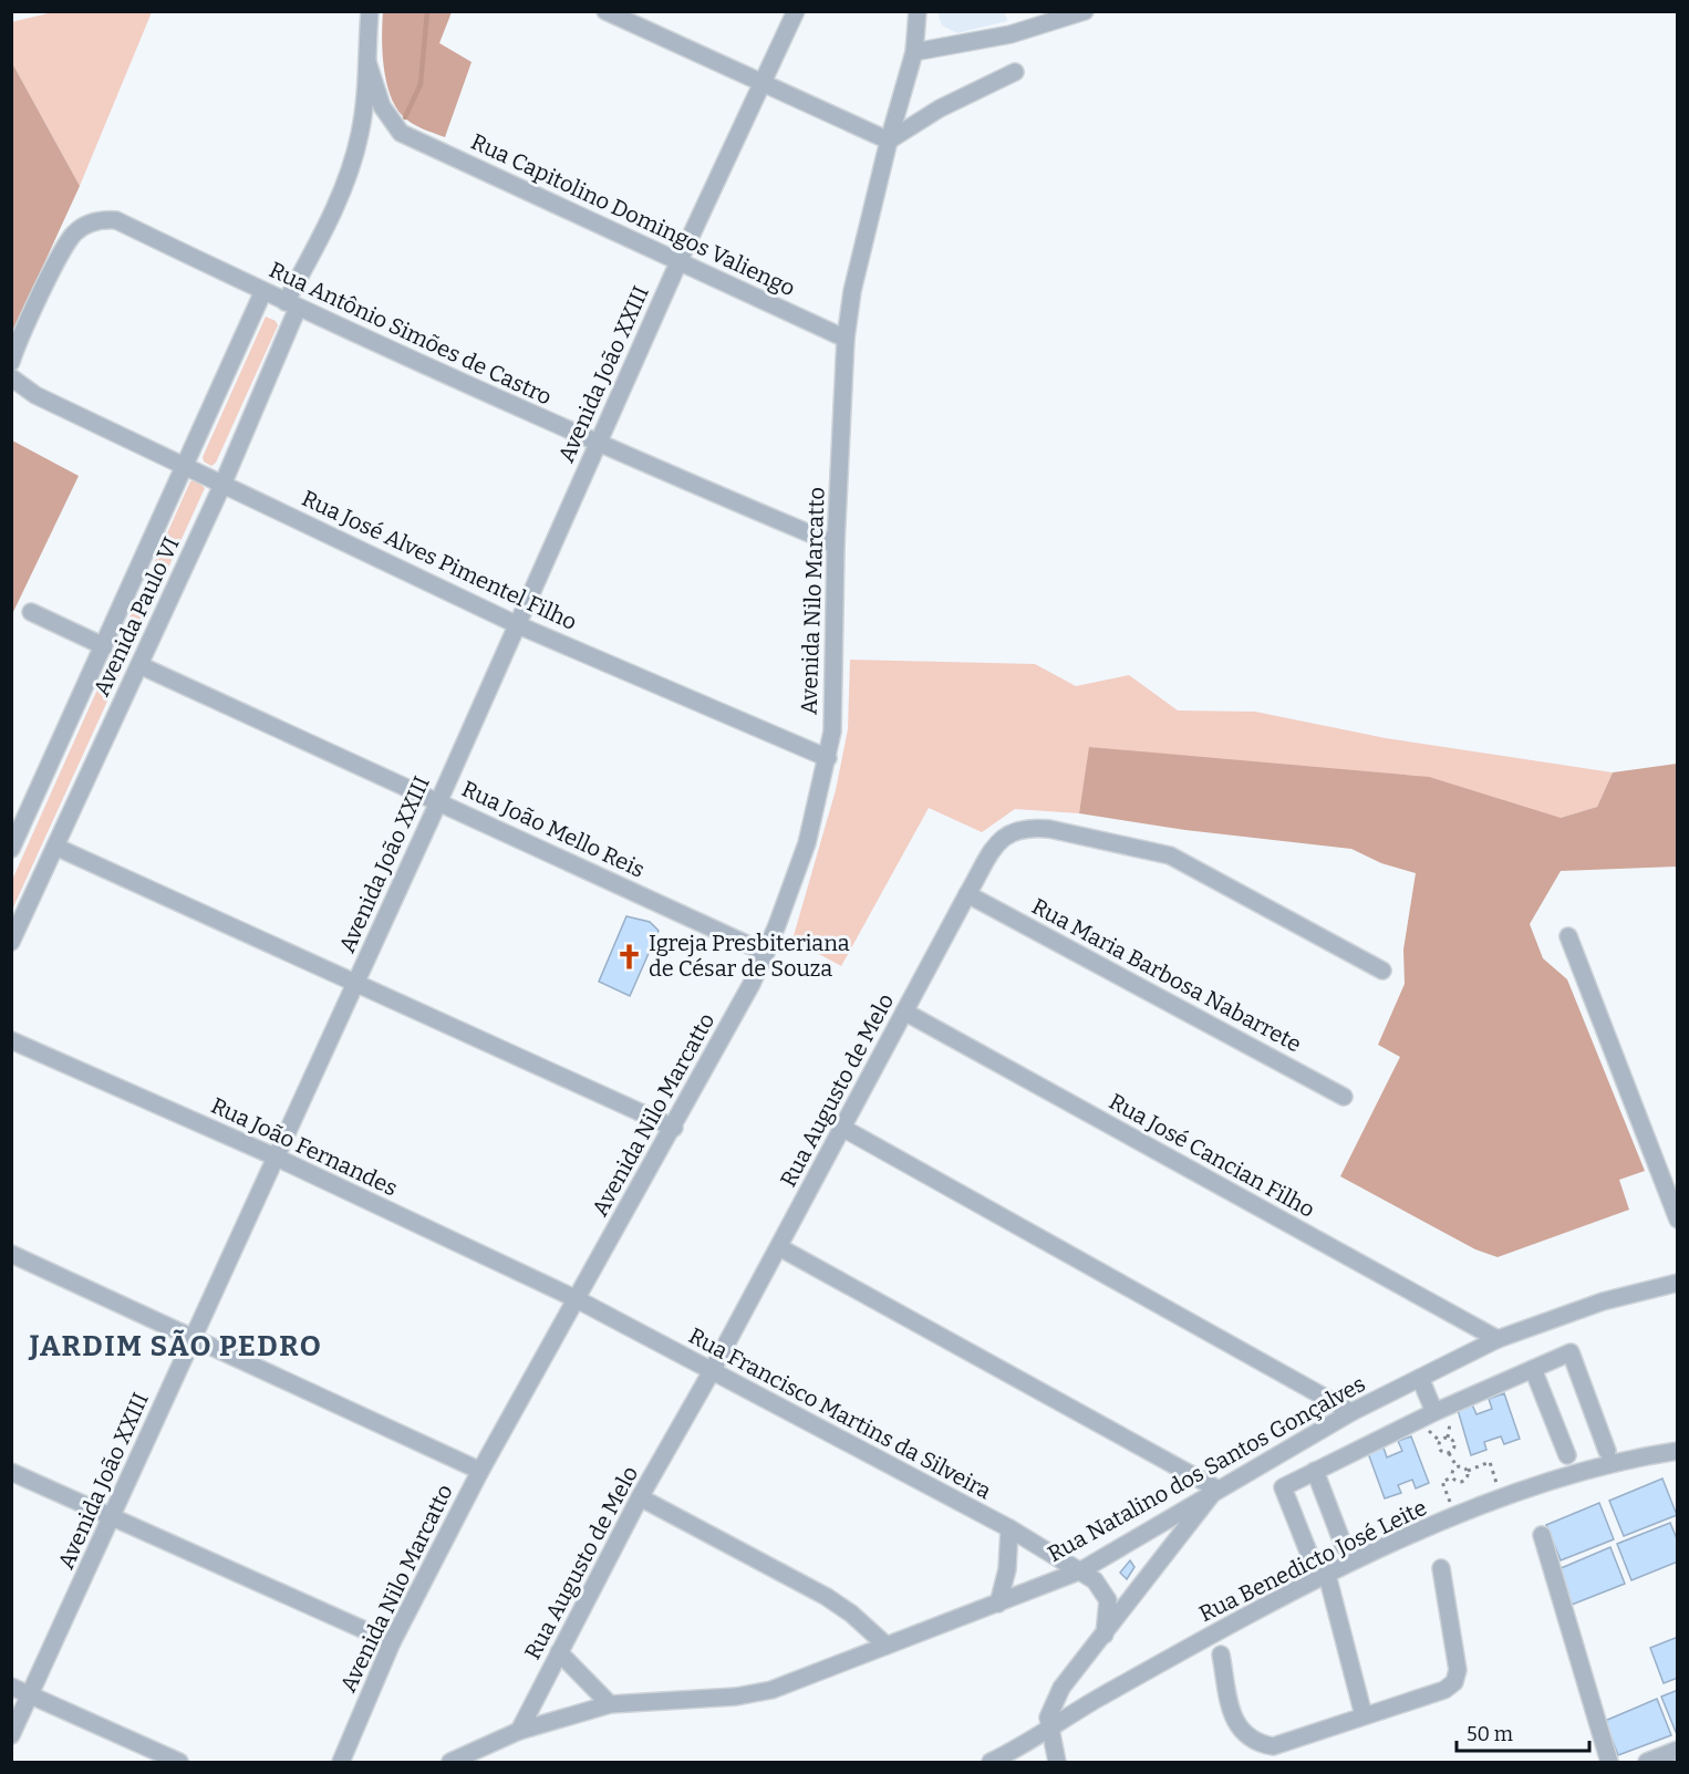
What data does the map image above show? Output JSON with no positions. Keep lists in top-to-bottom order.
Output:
{
  "streets": {
    "street": [
      "Rua Capitolino Domingos Valiengo",
      "Rua Antônio Simões de Castro",
      "Avenida João XXIII",
      "Rua José Alves Pimentel Filho",
      "Avenida Nilo Marcatto",
      "Avenida Paulo VI",
      "Rua João Mello Reis",
      "Rua Maria Barbosa Nabarrete",
      "Rua Augusto de Melo",
      "Rua João Fernandes",
      "Rua José Cancian Filho",
      "Rua Francisco Martins da Silveira",
      "Rua Natalino dos Santos Gonçalves",
      "Rua Benedicto José Leite"
    ]
  },
  "crossings": [
    ["Rua Capitolino Domingos Valiengo", "Avenida João XXIII"],
    ["Rua Capitolino Domingos Valiengo", "Avenida Nilo Marcatto"],
    ["Rua Capitolino Domingos Valiengo", "Avenida Paulo VI"],
    ["Rua Antônio Simões de Castro", "Avenida João XXIII"],
    ["Rua Antônio Simões de Castro", "Avenida Nilo Marcatto"],
    ["Rua Antônio Simões de Castro", "Avenida Paulo VI"],
    ["Avenida João XXIII", "Rua José Alves Pimentel Filho"],
    ["Avenida João XXIII", "Rua João Mello Reis"],
    ["Avenida João XXIII", "Rua João Fernandes"],
    ["Rua José Alves Pimentel Filho", "Avenida Nilo Marcatto"],
    ["Rua José Alves Pimentel Filho", "Avenida Paulo VI"],
    ["Avenida Nilo Marcatto", "Rua João Mello Reis"],
    ["Avenida Nilo Marcatto", "Rua João Fernandes"],
    ["Avenida Nilo Marcatto", "Rua Francisco Martins da Silveira"],
    ["Avenida Paulo VI", "Rua João Mello Reis"],
    ["Rua Maria Barbosa Nabarrete", "Rua Augusto de Melo"],
    ["Rua Augusto de Melo", "Rua José Cancian Filho"],
    ["Rua Augusto de Melo", "Rua Francisco Martins da Silveira"],
    ["Rua Augusto de Melo", "Rua Natalino dos Santos Gonçalves"],
    ["Rua João Fernandes", "Rua Francisco Martins da Silveira"],
    ["Rua José Cancian Filho", "Rua Natalino dos Santos Gonçalves"],
    ["Rua Francisco Martins da Silveira", "Rua Natalino dos Santos Gonçalves"]
  ],
  "districts": ["JARDIM SÃO PEDRO"],
  "places": {
    "church": ["Igreja Presbiteriana de César de Souza"]
  },
  "scale_bar": "50 m"
}
